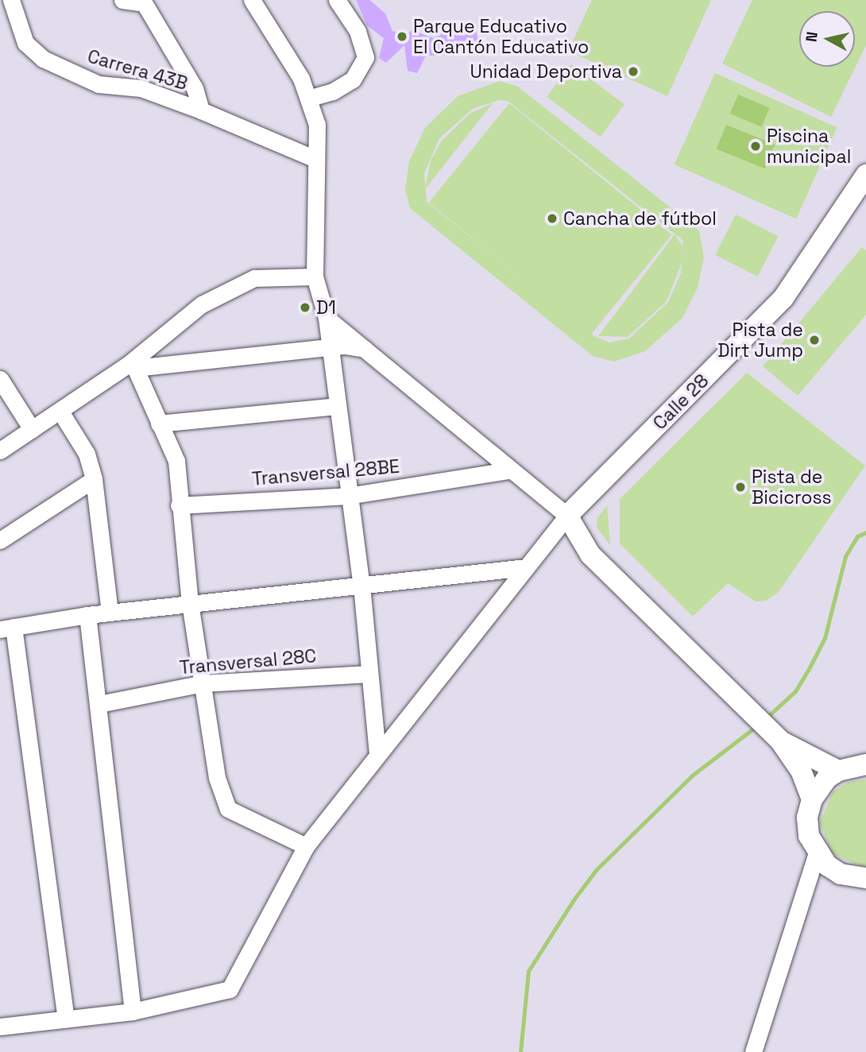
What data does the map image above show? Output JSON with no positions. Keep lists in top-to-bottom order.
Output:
{
  "streets": {
    "main road": ["Calle 28"],
    "street": ["Carrera 43B", "Transversal 28BE", "Transversal 28C"]
  },
  "places": [
    "Parque Educativo El Cantón Educativo",
    "Unidad Deportiva",
    "Piscina municipal",
    "Cancha de fútbol",
    "D1",
    "Pista de Dirt Jump",
    "Pista de Bicicross"
  ],
  "north": "left"
}
